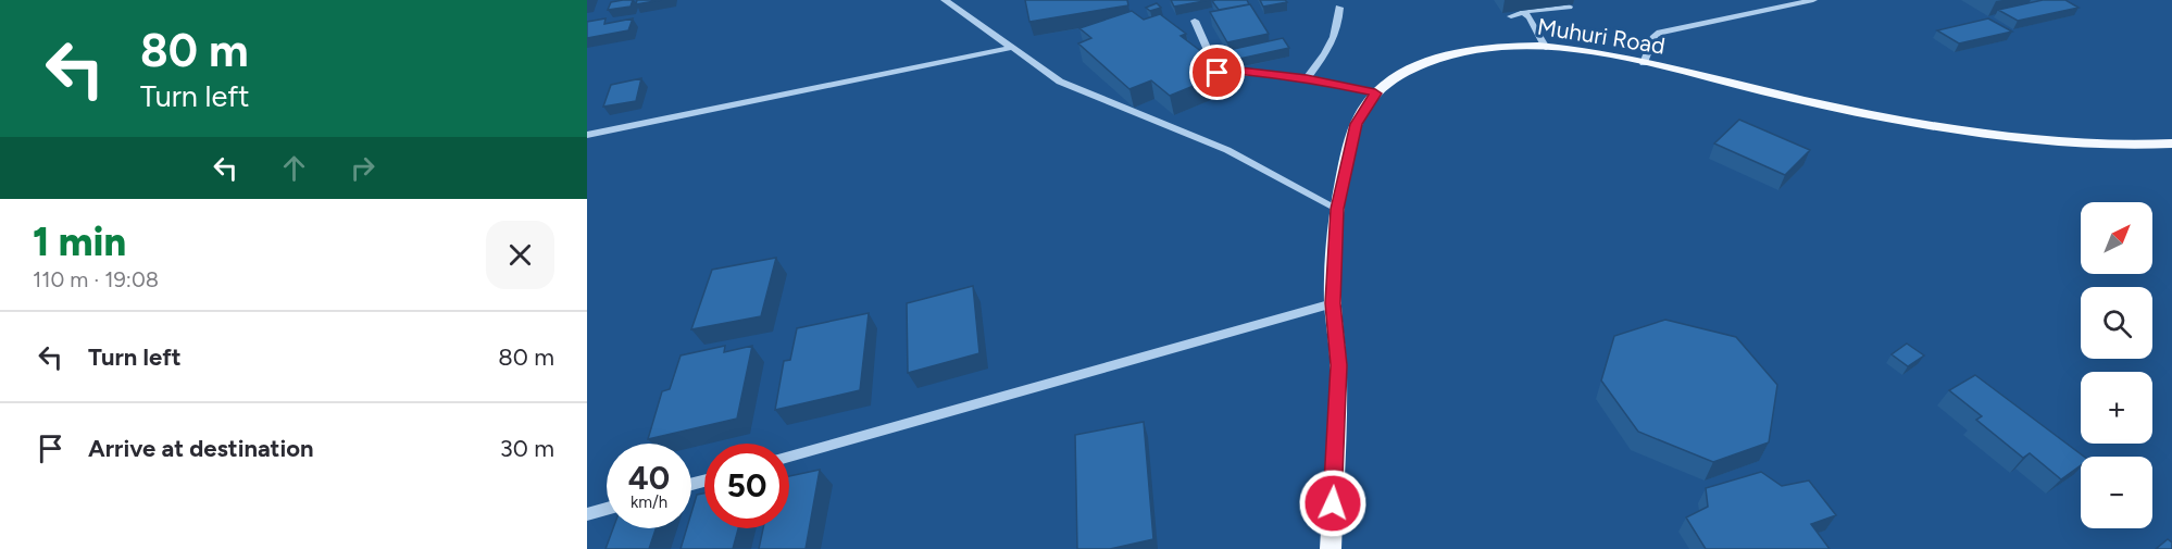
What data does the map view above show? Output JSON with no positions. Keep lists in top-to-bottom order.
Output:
{
  "streets": {
    "main road": ["Muhuri Road"]
  },
  "north": "top right",
  "page": {
    "turn": ["80 m", "Turn left"],
    "heading": ["1 min", "110 m · 19:08"],
    "map_buttons": ["+", "−"],
    "list": [
      {
        "name": "Turn left",
        "value": "80 m"
      },
      {
        "name": "Arrive at destination",
        "value": "30 m"
      }
    ],
    "speed": "40 km/h",
    "limit": "50"
  }
}
